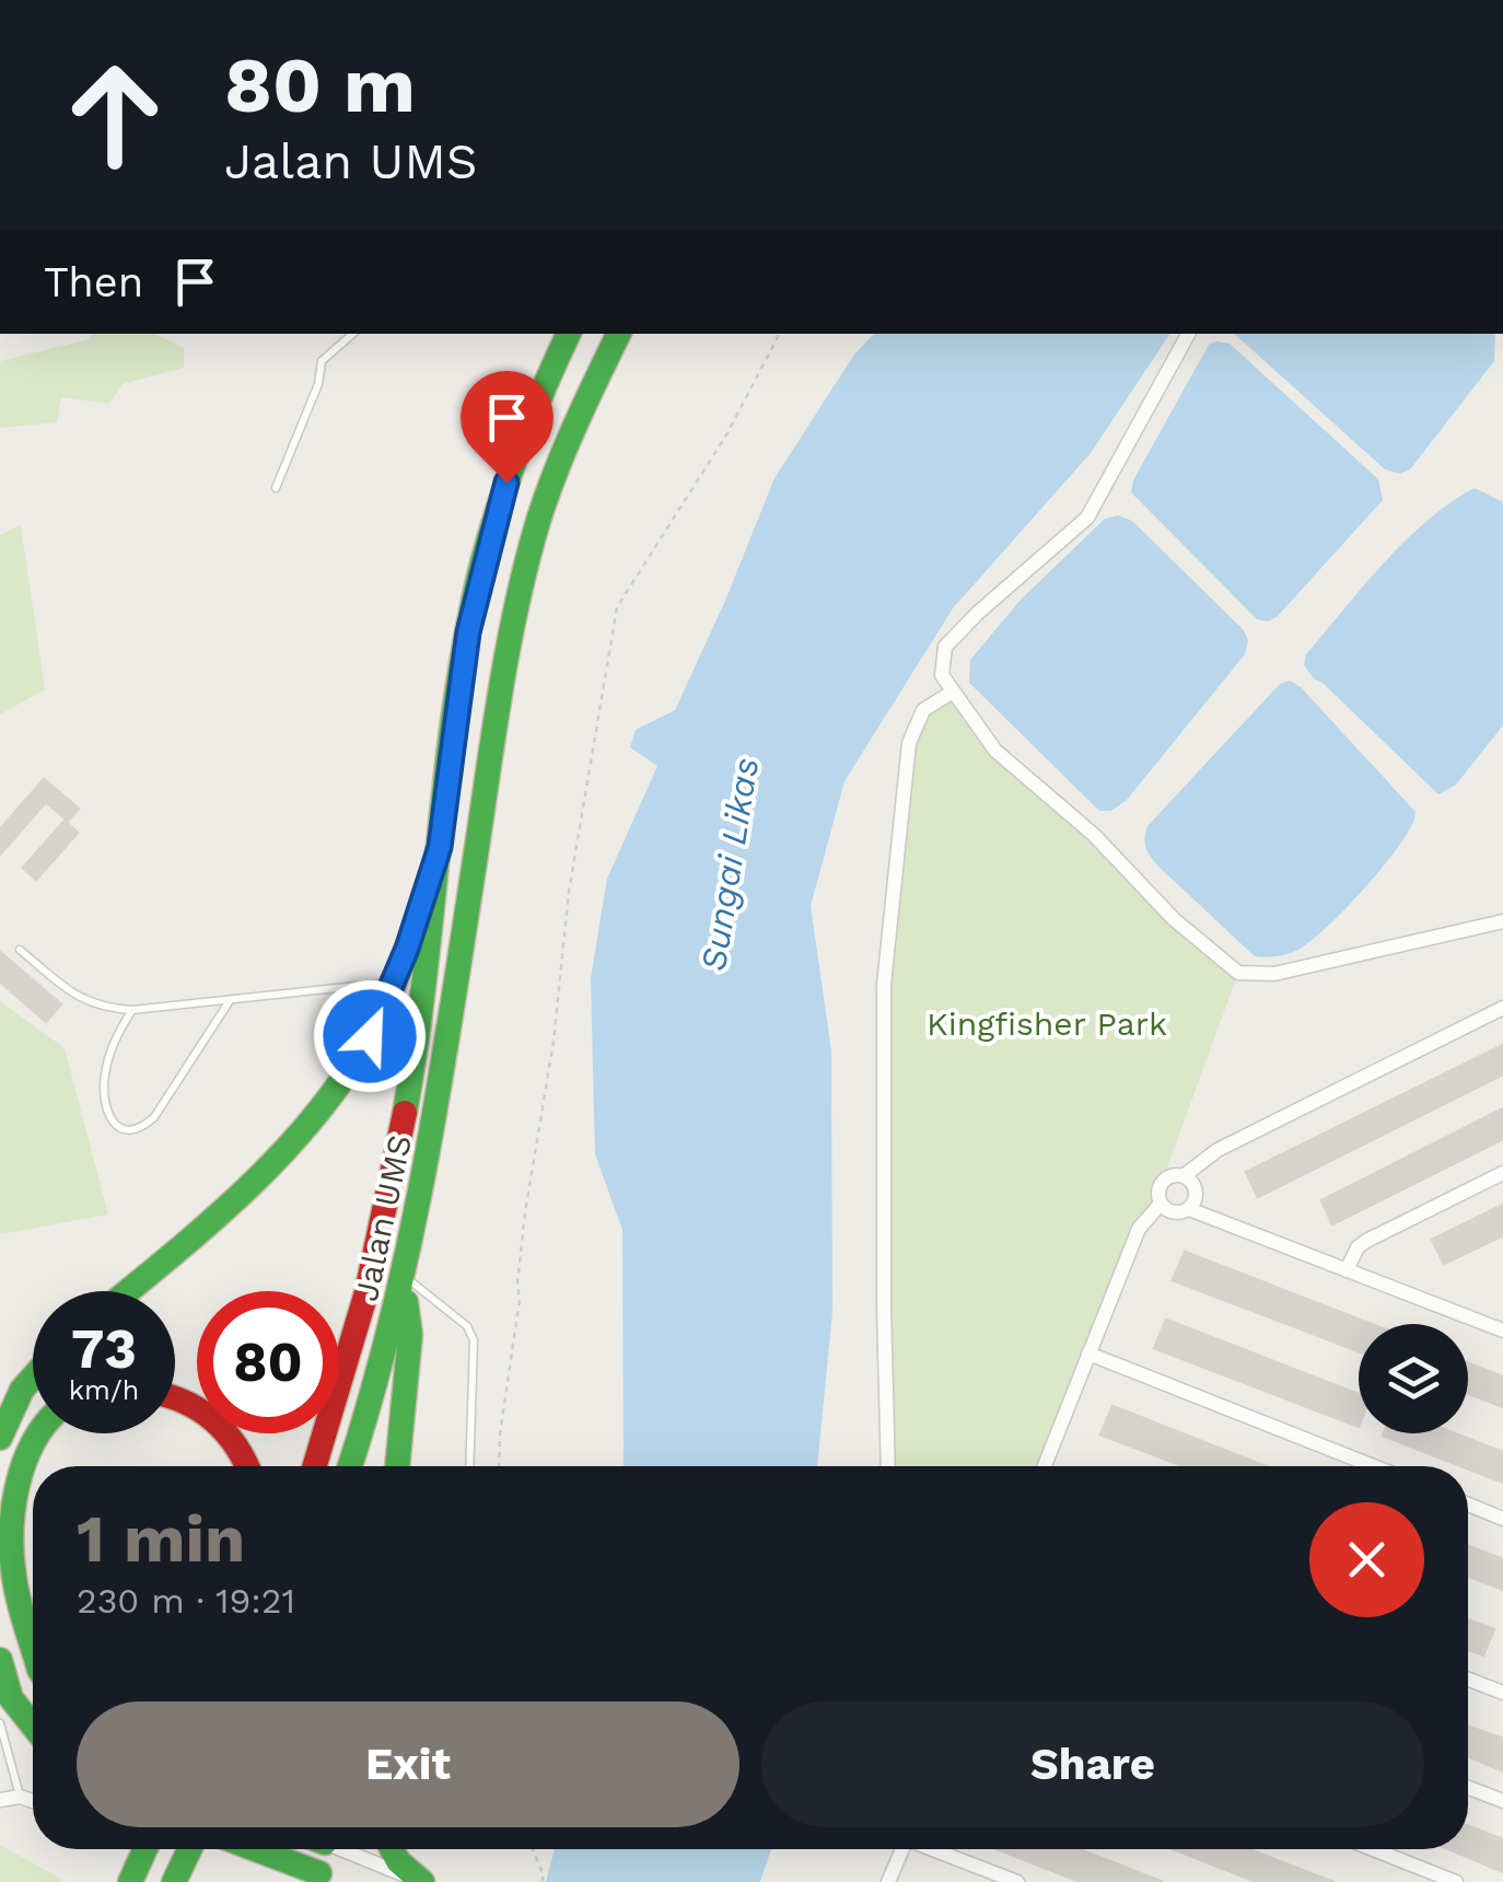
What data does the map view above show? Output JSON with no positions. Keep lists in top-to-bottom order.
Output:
{
  "streets": {
    "highway": ["Jalan UMS"]
  },
  "water": ["Sungai Likas"],
  "parks": ["Kingfisher Park"],
  "page": {
    "turn": ["80 m", "Jalan UMS"],
    "then": "Then",
    "speed": "73 km/h",
    "limit": "80",
    "heading": ["1 min", "230 m · 19:21"],
    "buttons": ["Exit", "Share"]
  }
}
